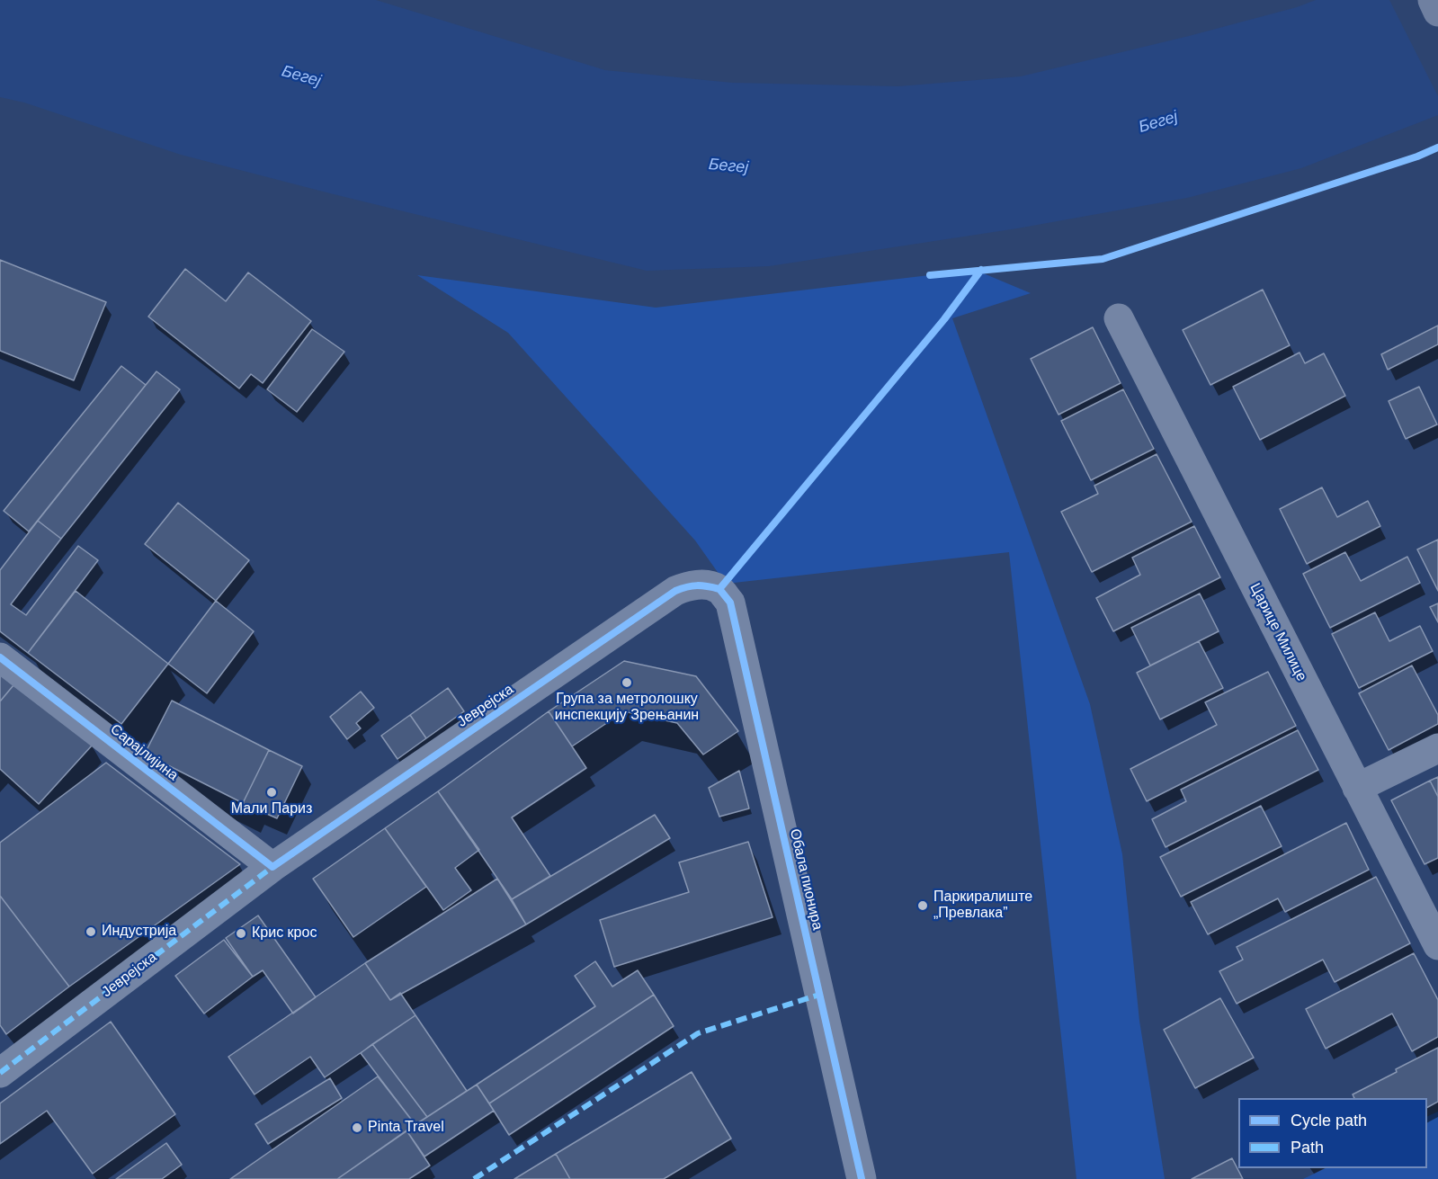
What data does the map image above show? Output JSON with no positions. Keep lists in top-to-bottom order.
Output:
{
  "streets": {
    "street": [
      "Царице Милице",
      "Јеврејска",
      "Сарајлијина",
      "Обала пионира"
    ]
  },
  "crossings": [
    ["Јеврејска", "Сарајлијина"],
    ["Јеврејска", "Обала пионира"]
  ],
  "water": ["Бегеј"],
  "places": [
    "Група за метролошку инспекцију Зрењанин",
    "Мали Париз",
    "Паркиралиште „Превлака”",
    "Индустрија",
    "Крис крос",
    "Pinta Travel"
  ],
  "legend": ["Cycle path", "Path"]
}
